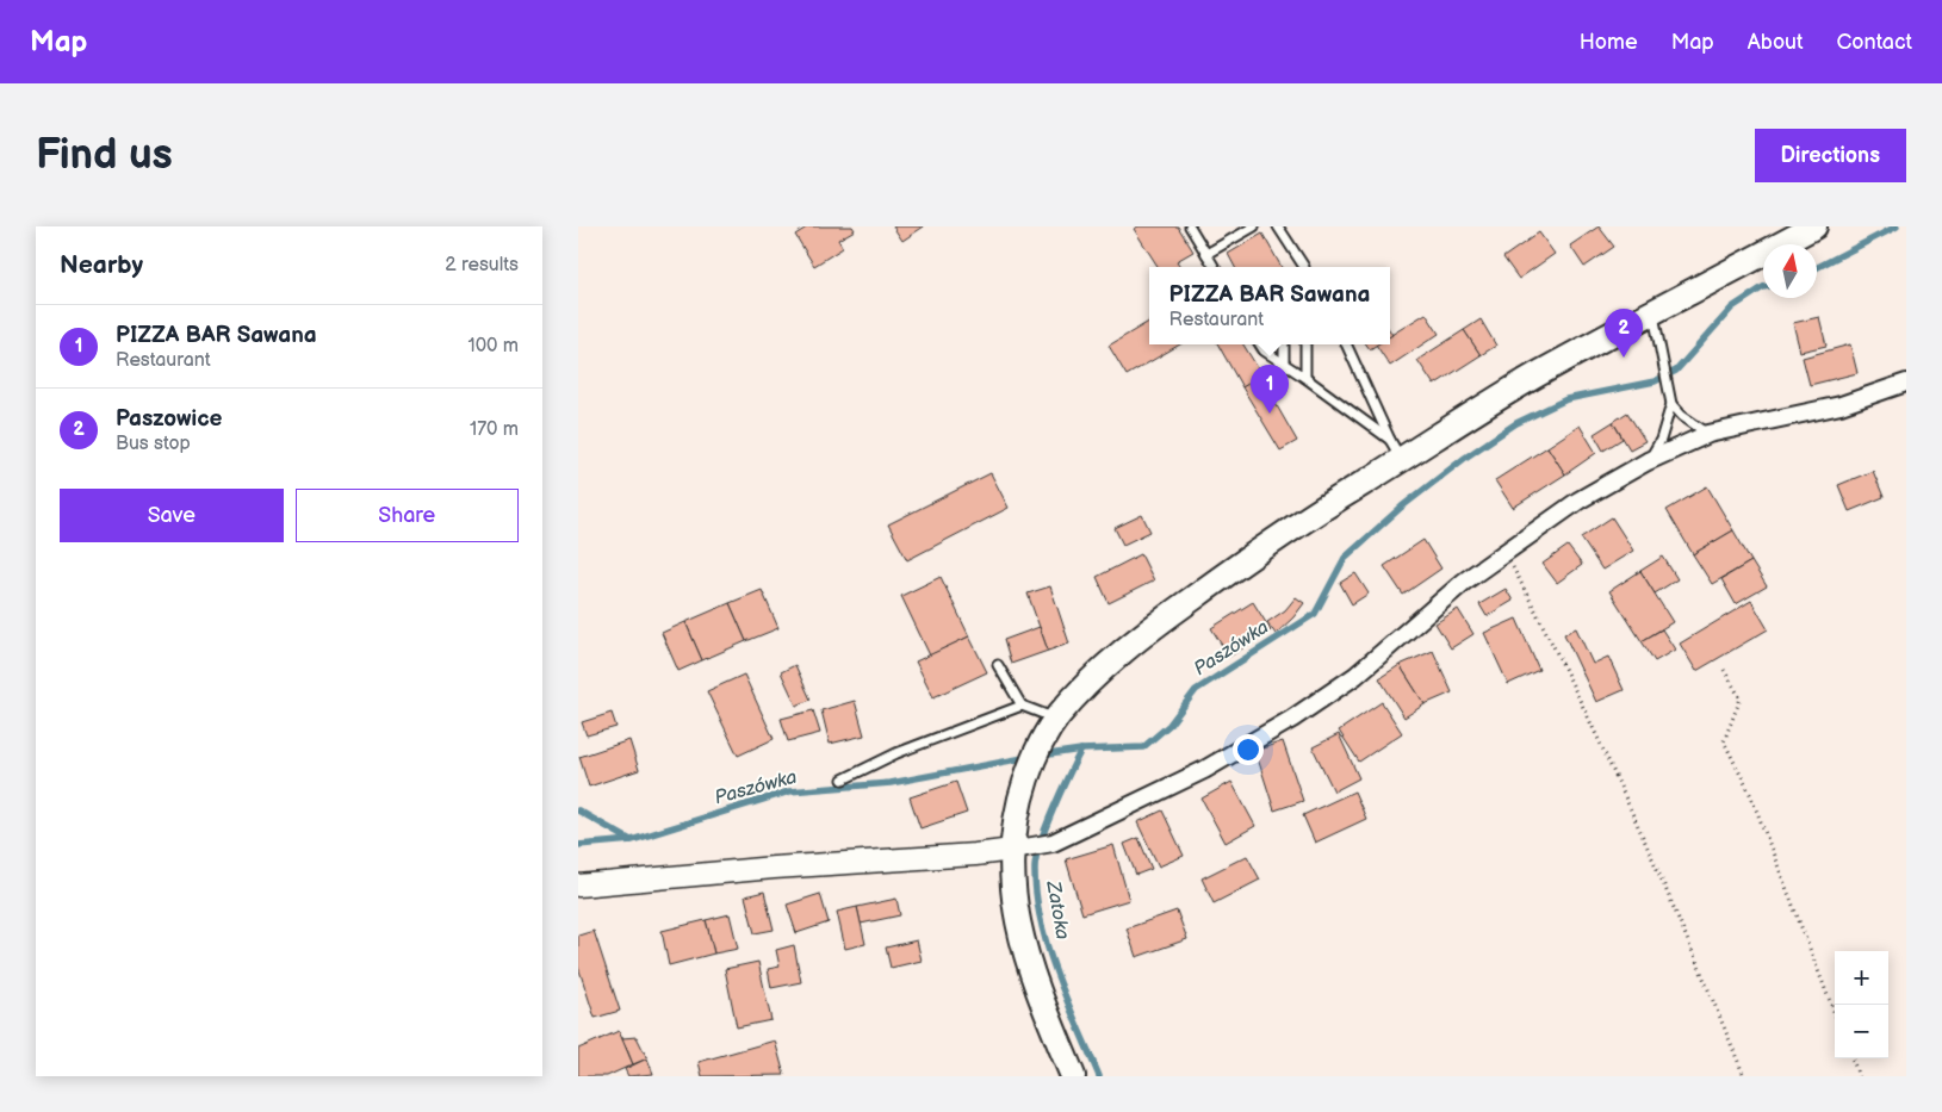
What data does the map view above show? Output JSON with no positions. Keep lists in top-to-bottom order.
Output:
{
  "water": ["Paszówka", "Zatoka"],
  "north": "top",
  "page": {
    "header": "Map",
    "nav": [
      "Home",
      "Map",
      "About",
      "Contact"
    ],
    "buttons": [
      "Directions",
      ["Save", "Share"]
    ],
    "title": "Find us",
    "heading": ["Nearby", "2 results"],
    "popup": ["PIZZA BAR Sawana", "Restaurant"],
    "list": [
      {
        "mark": "1",
        "name": "PIZZA BAR Sawana",
        "note": "Restaurant",
        "value": "100 m"
      },
      {
        "mark": "2",
        "name": "Paszowice",
        "note": "Bus stop",
        "value": "170 m"
      }
    ],
    "pins": ["2", "1"],
    "map_buttons": ["+", "−"]
  }
}
